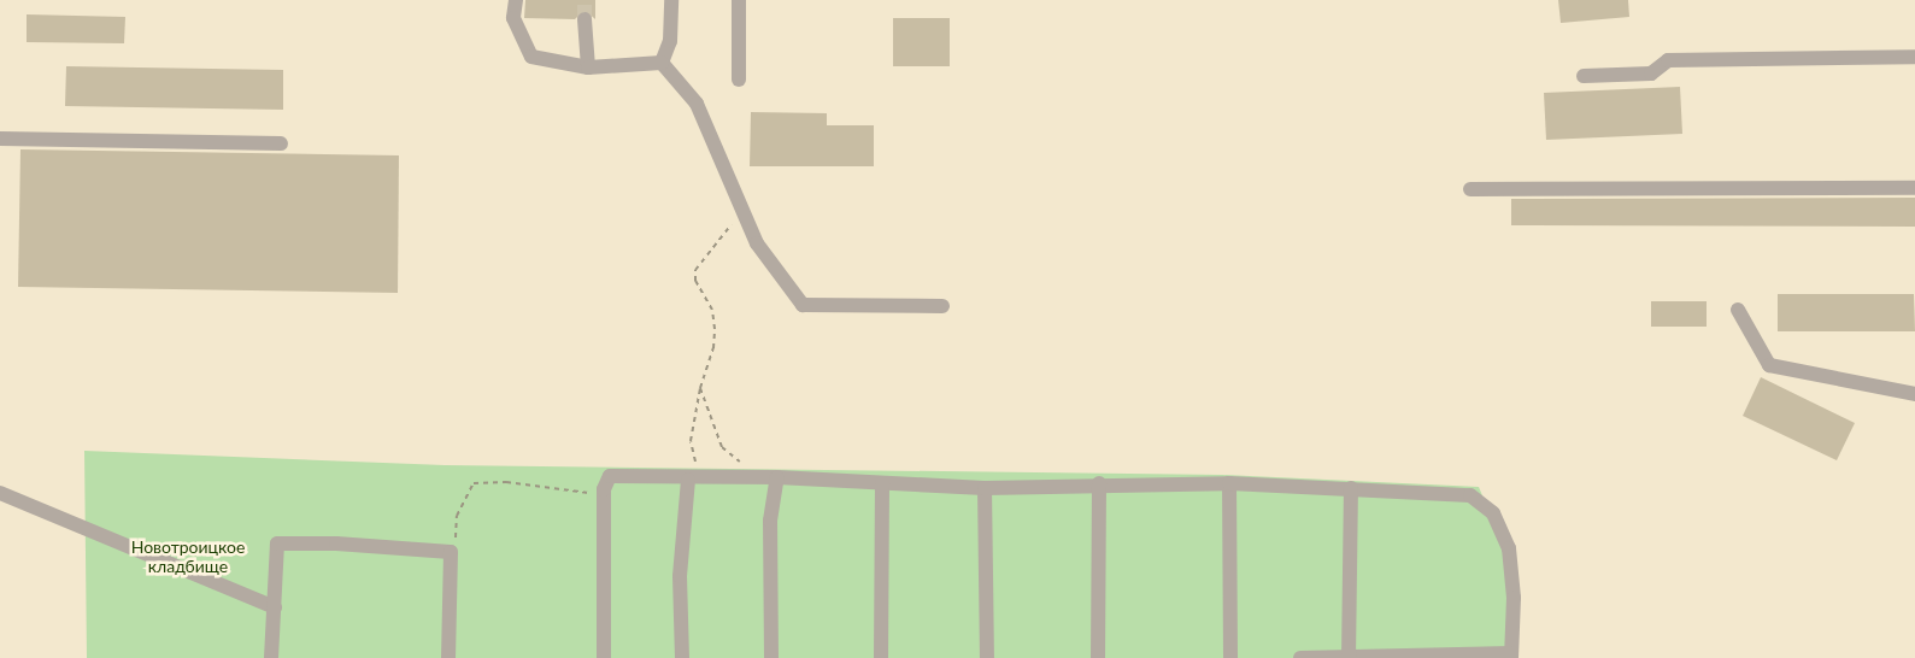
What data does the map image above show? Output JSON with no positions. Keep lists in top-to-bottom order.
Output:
{
  "parks": ["Новотроицкое кладбище"]
}
